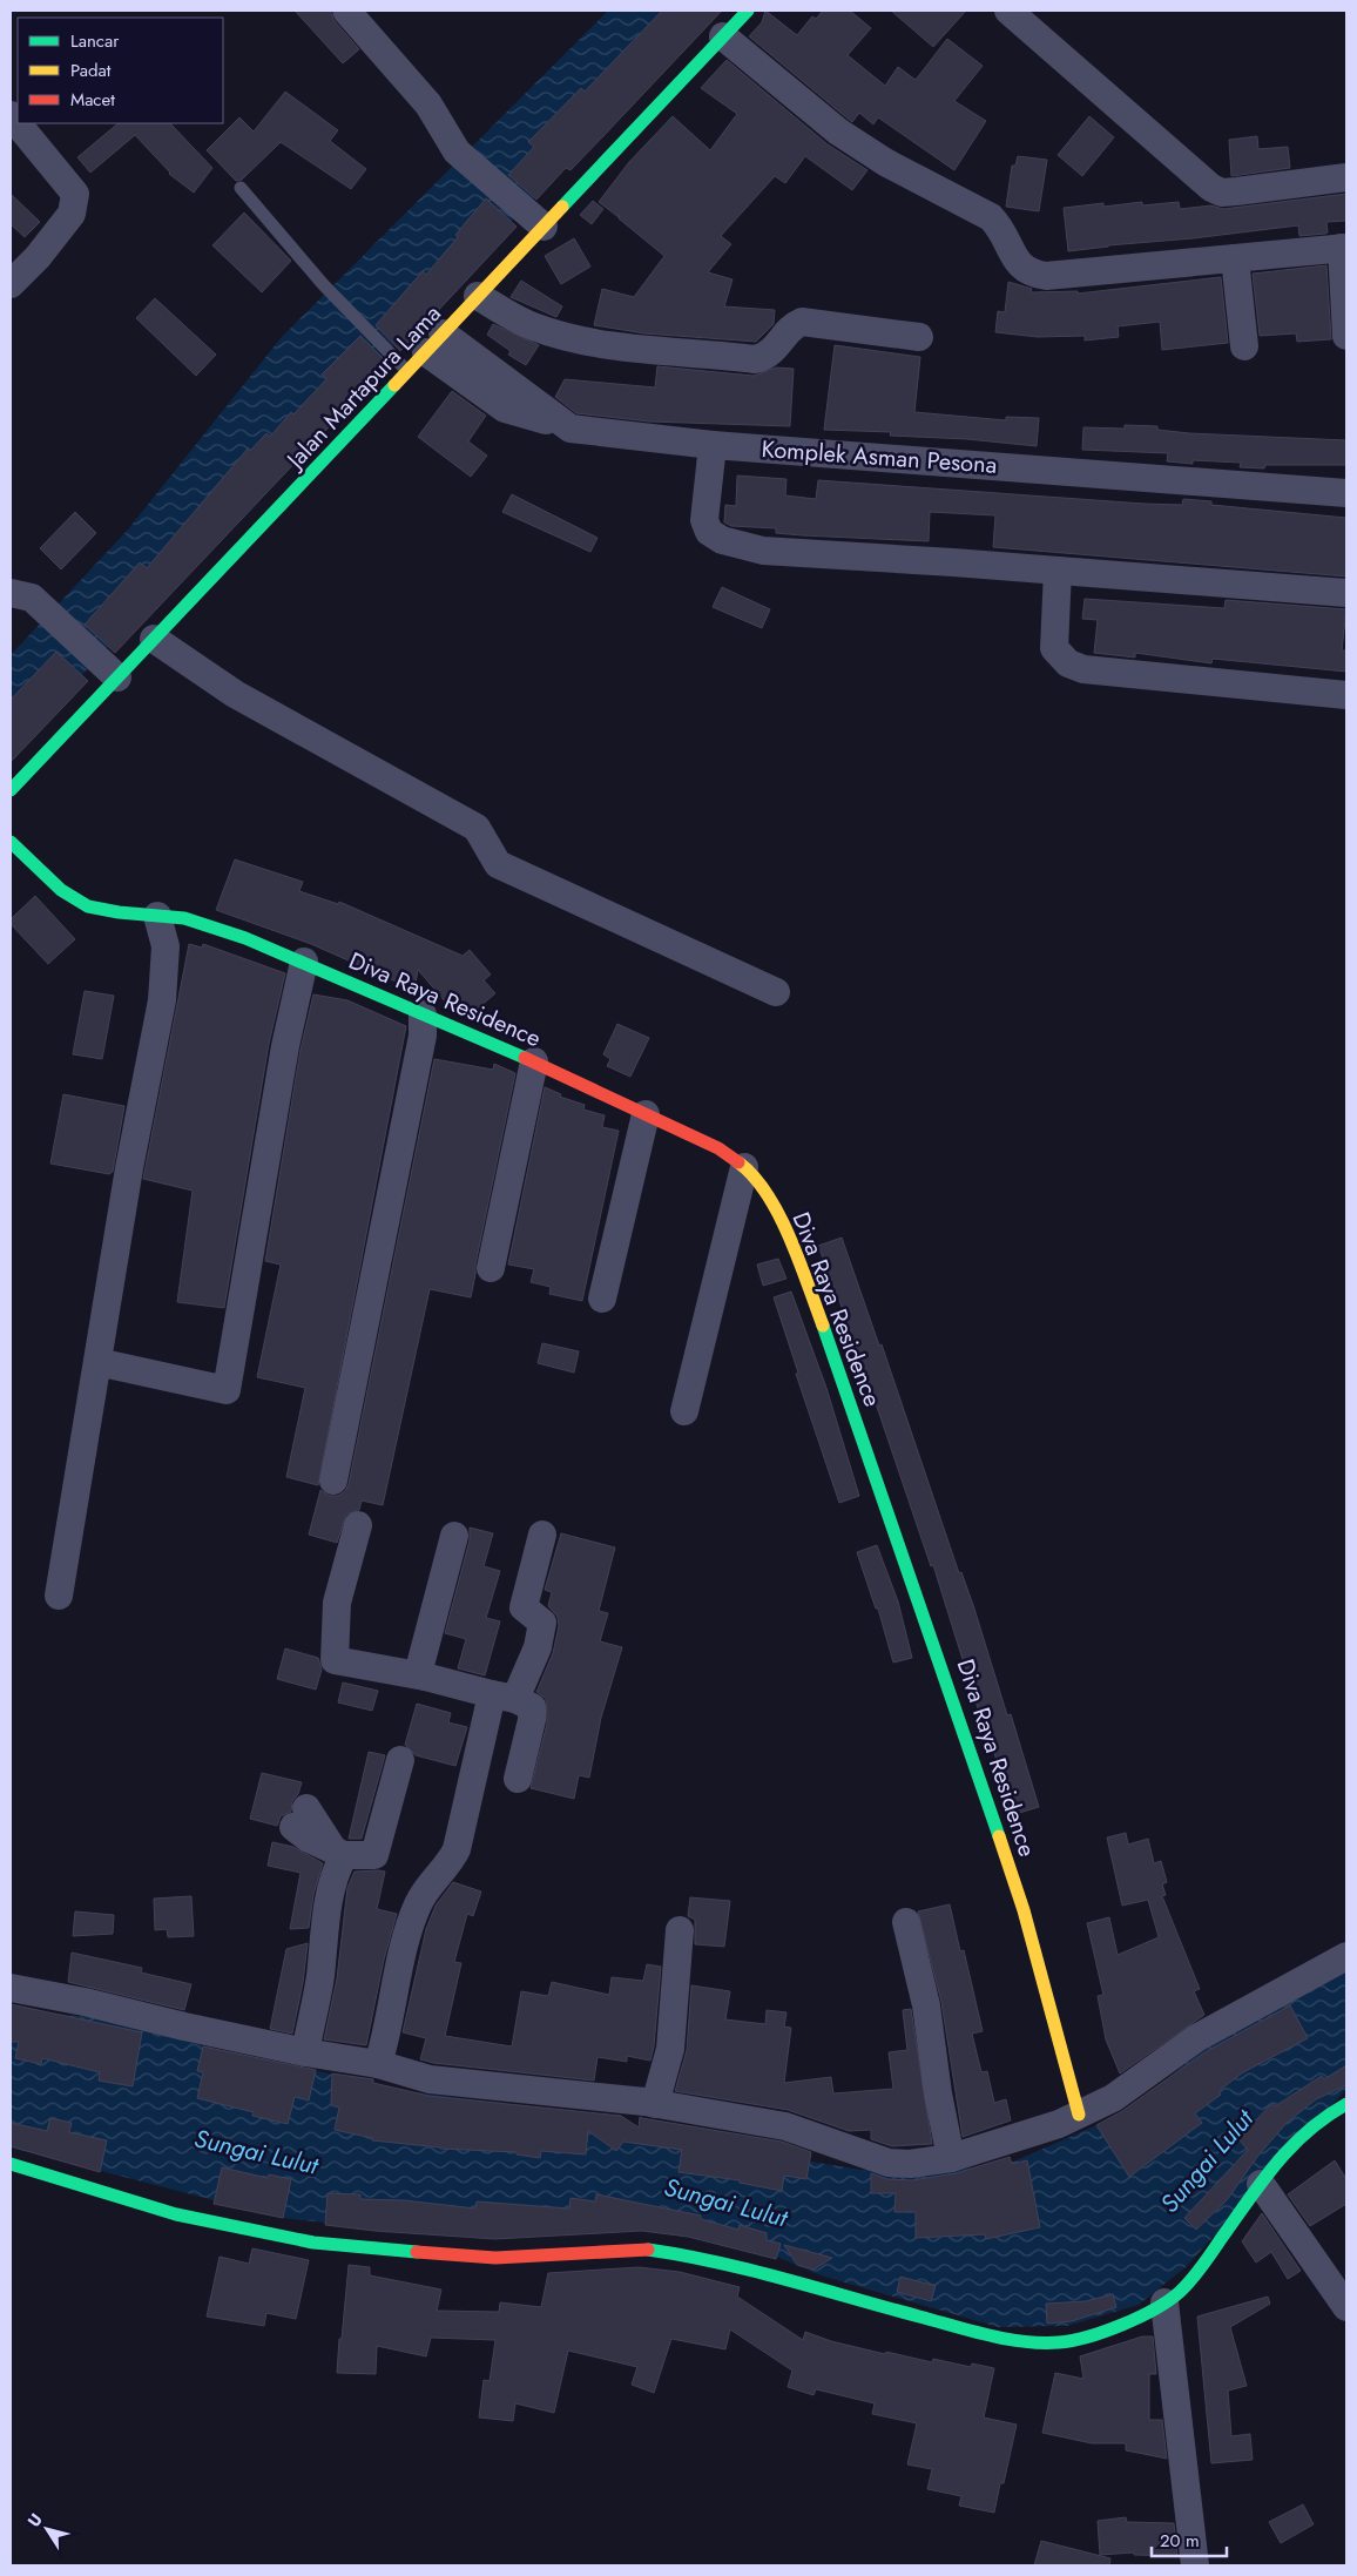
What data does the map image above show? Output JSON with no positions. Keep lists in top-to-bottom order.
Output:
{
  "streets": {
    "street": ["Jalan Martapura Lama", "Komplek Asman Pesona", "Diva Raya Residence"]
  },
  "crossings": [
    ["Jalan Martapura Lama", "Komplek Asman Pesona"]
  ],
  "water": ["Sungai Lulut"],
  "legend": ["Lancar", "Padat", "Macet"],
  "scale_bar": "20 m",
  "north": "top left"
}
